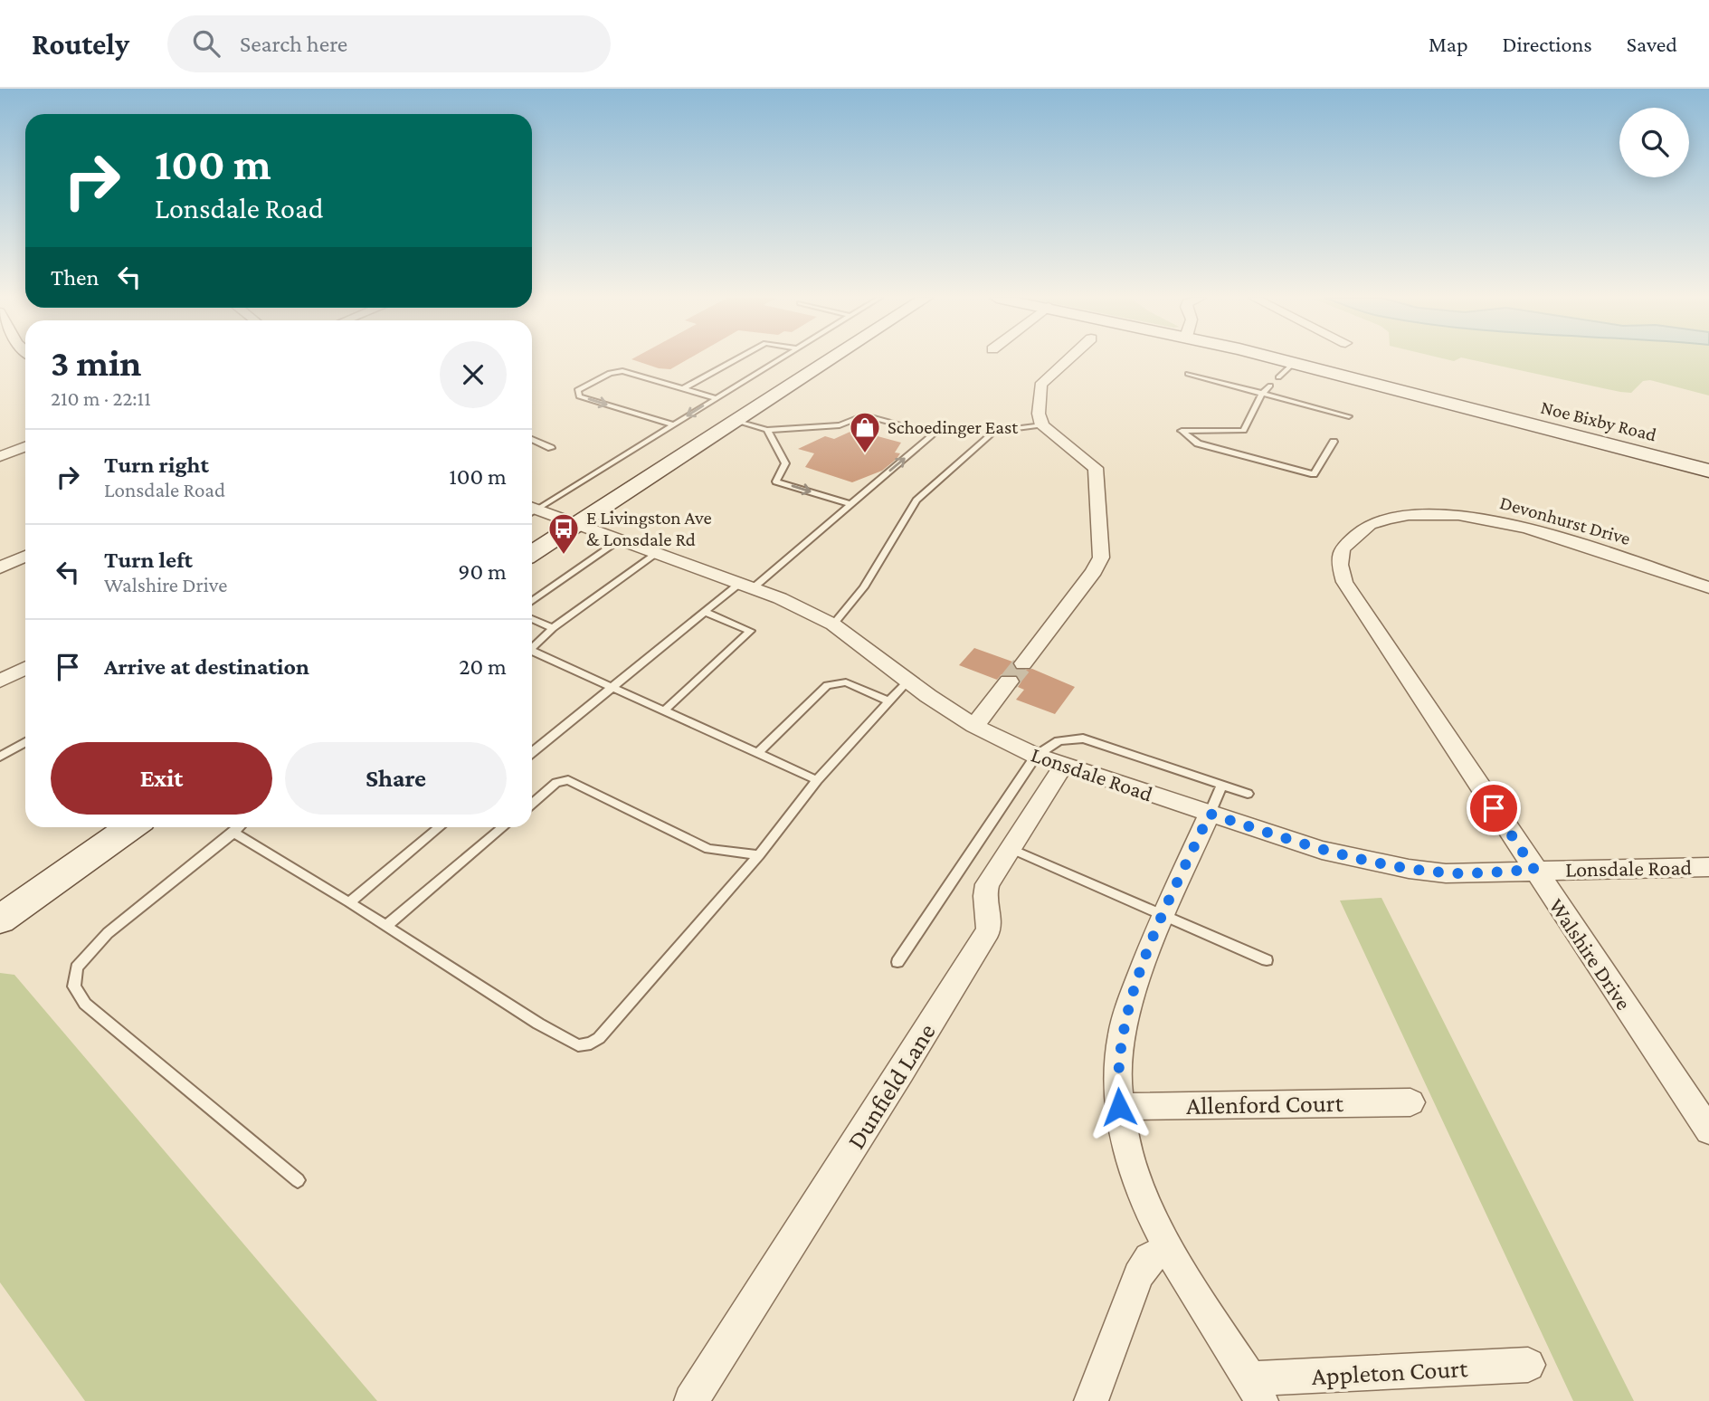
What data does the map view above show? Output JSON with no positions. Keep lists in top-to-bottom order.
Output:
{
  "streets": {
    "main road": ["Noe Bixby Road"],
    "street": [
      "Devonhurst Drive",
      "Lonsdale Road",
      "Walshire Drive",
      "Dunfield Lane",
      "Allenford Court",
      "Appleton Court"
    ]
  },
  "crossings": [
    ["Devonhurst Drive", "Walshire Drive"],
    ["Lonsdale Road", "Walshire Drive"],
    ["Lonsdale Road", "Dunfield Lane"]
  ],
  "places": {
    "shop": ["Schoedinger East"],
    "bus stop": ["E Livingston Ave & Lonsdale Rd"]
  },
  "page": {
    "header": "Routely",
    "search": "Search here",
    "nav": ["Map", "Directions", "Saved"],
    "turn": ["100 m", "Lonsdale Road"],
    "then": "Then",
    "heading": ["3 min", "210 m · 22:11"],
    "list": [
      {
        "name": "Turn right",
        "note": "Lonsdale Road",
        "value": "100 m"
      },
      {
        "name": "Turn left",
        "note": "Walshire Drive",
        "value": "90 m"
      },
      {
        "name": "Arrive at destination",
        "value": "20 m"
      }
    ],
    "buttons": ["Exit", "Share"]
  }
}
